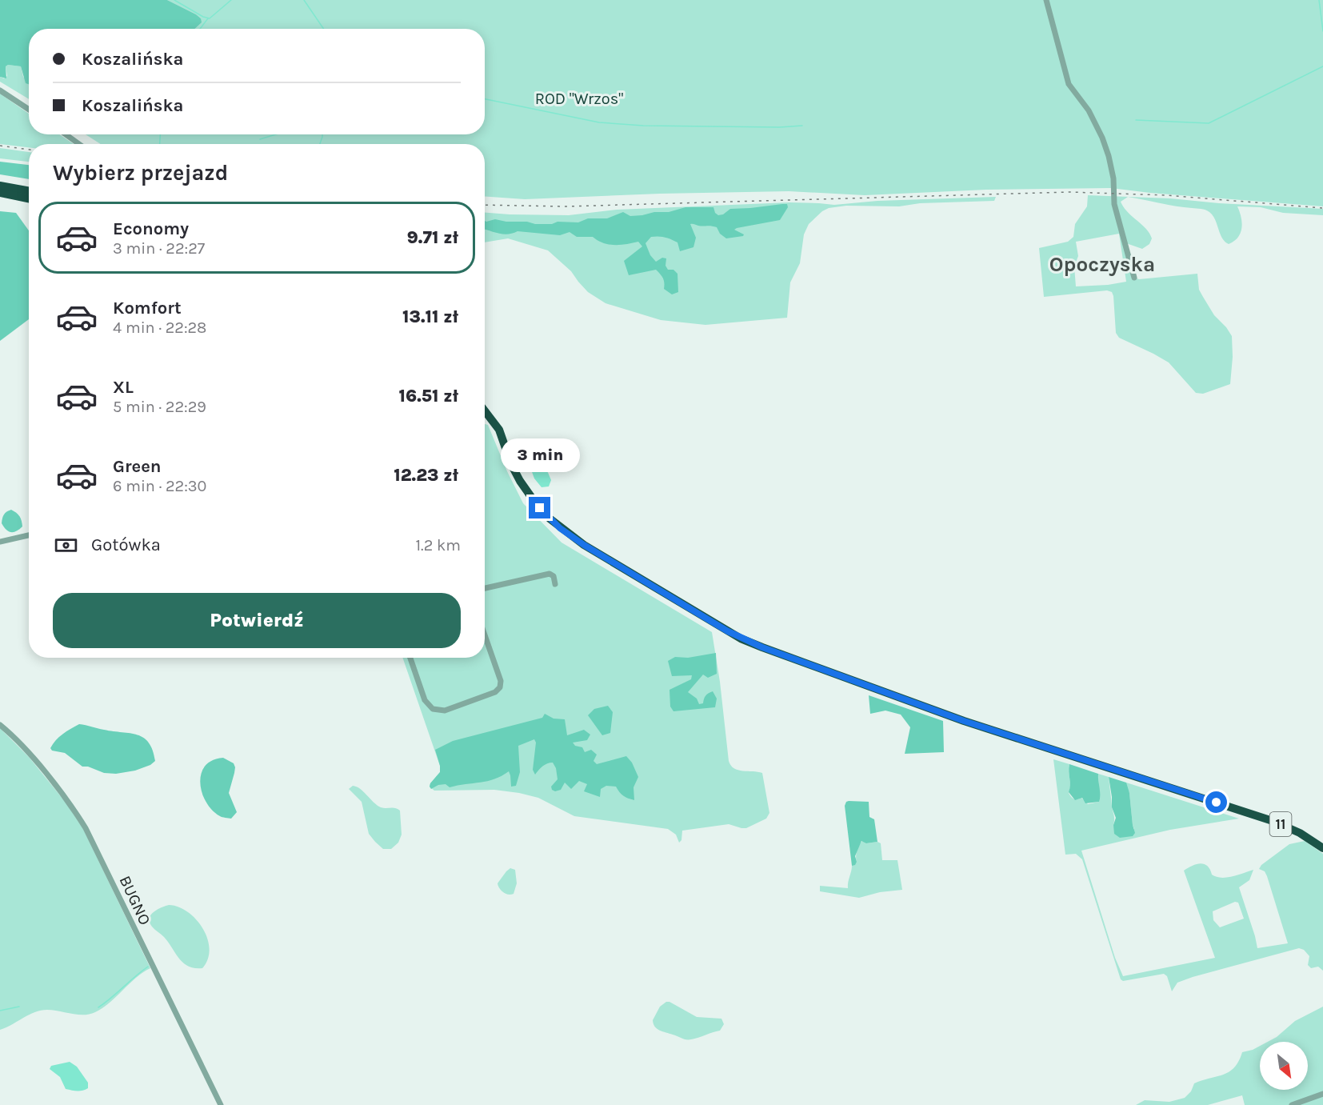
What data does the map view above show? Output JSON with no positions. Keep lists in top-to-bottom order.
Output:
{
  "streets": {
    "highway": ["11"],
    "street": ["BUGNO"]
  },
  "districts": ["Opoczyska"],
  "parks": ["ROD \"Wrzos\""],
  "north": "bottom right",
  "page": {
    "banner": ["Koszalińska", "Koszalińska"],
    "heading": "Wybierz przejazd",
    "list": [
      {
        "name": "Economy",
        "note": "3 min · 22:27",
        "value": "9.71 zł"
      },
      {
        "name": "Komfort",
        "note": "4 min · 22:28",
        "value": "13.11 zł"
      },
      {
        "name": "XL",
        "note": "5 min · 22:29",
        "value": "16.51 zł"
      },
      {
        "name": "Green",
        "note": "6 min · 22:30",
        "value": "12.23 zł"
      }
    ],
    "bubble": "3 min",
    "pay": ["Gotówka", "1.2 km"],
    "buttons": "Potwierdź"
  }
}
